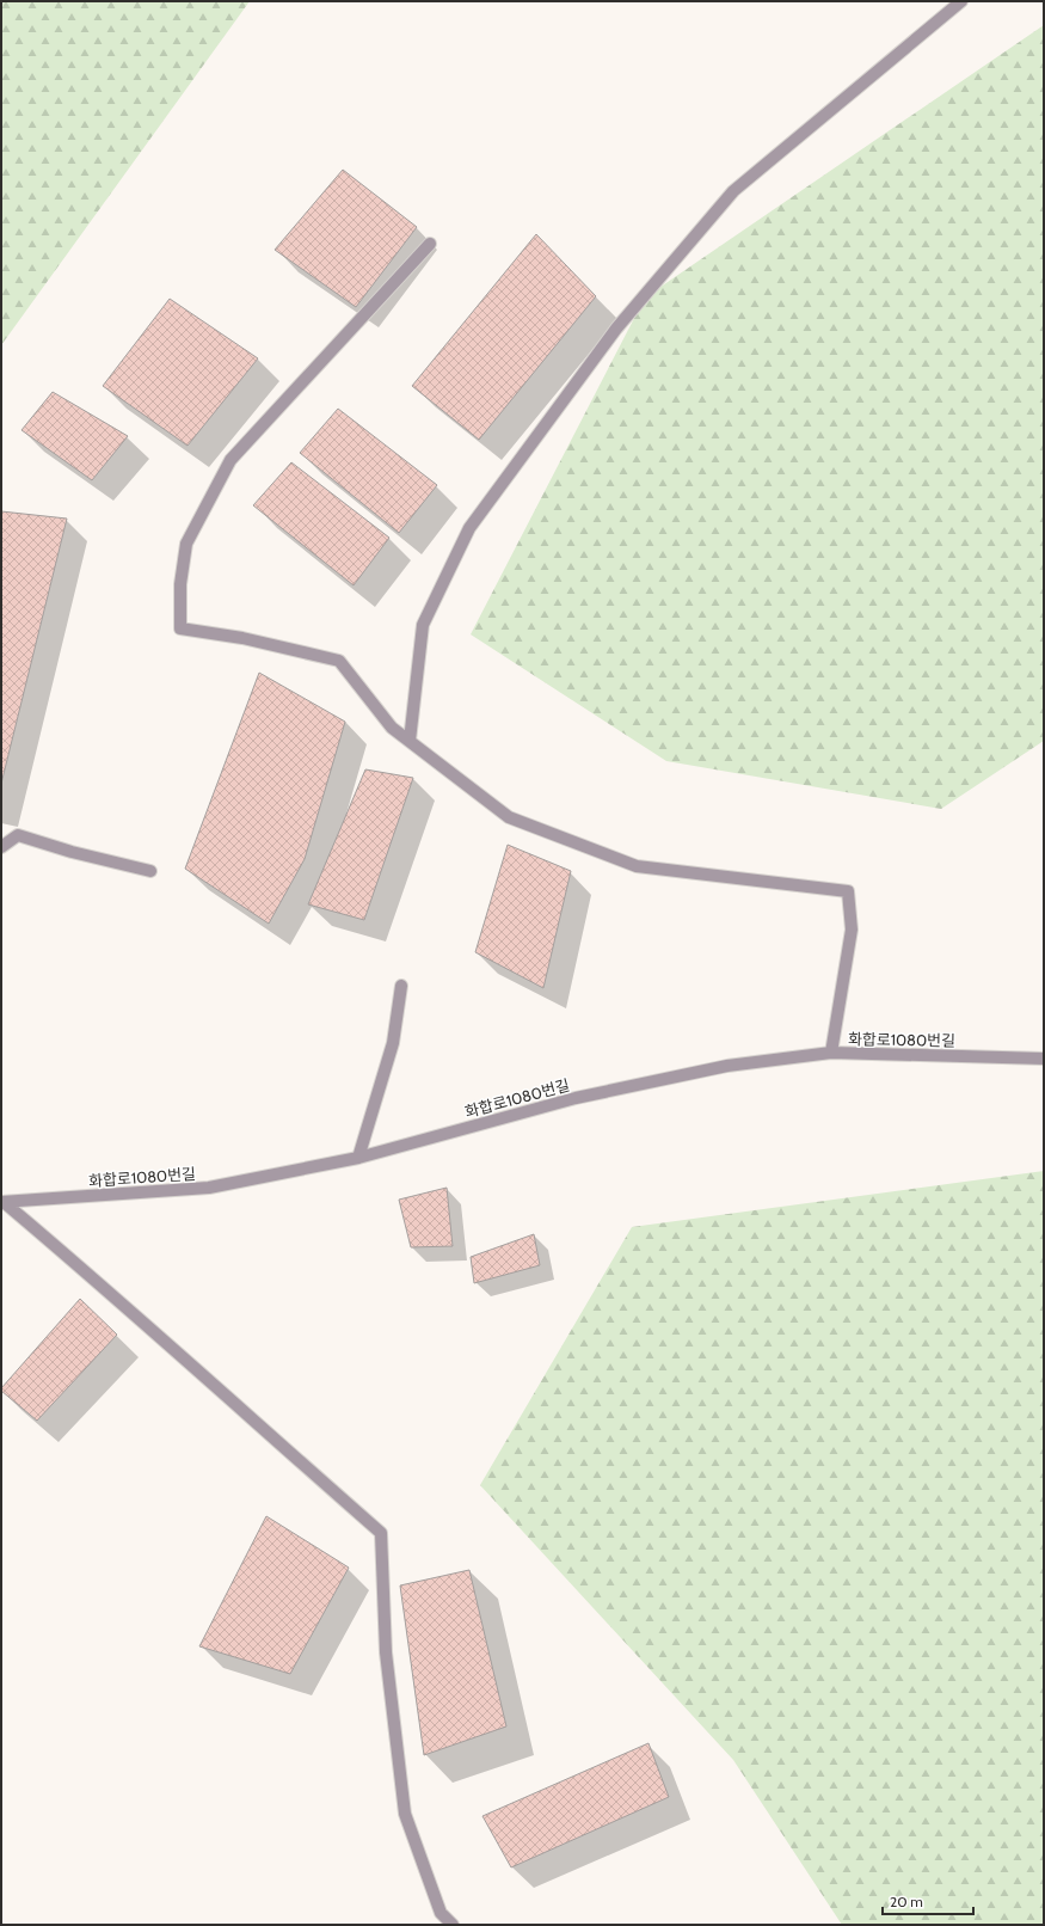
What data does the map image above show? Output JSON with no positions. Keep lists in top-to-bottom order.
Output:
{
  "streets": {
    "street": ["화합로1080번길"]
  },
  "scale_bar": "20 m"
}
